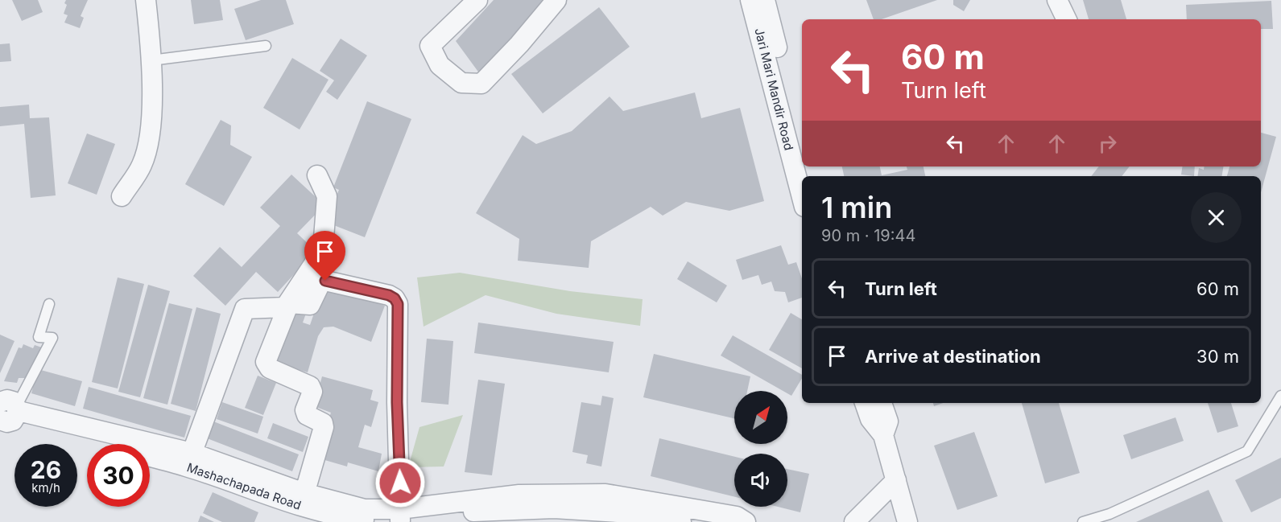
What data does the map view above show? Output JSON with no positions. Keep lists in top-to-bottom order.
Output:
{
  "streets": {
    "street": ["Jari Mari Mandir Road", "Mashachapada Road"]
  },
  "north": "top right",
  "page": {
    "turn": ["60 m", "Turn left"],
    "heading": ["1 min", "90 m · 19:44"],
    "list": [
      {
        "name": "Turn left",
        "value": "60 m"
      },
      {
        "name": "Arrive at destination",
        "value": "30 m"
      }
    ],
    "speed": "26 km/h",
    "limit": "30"
  }
}
